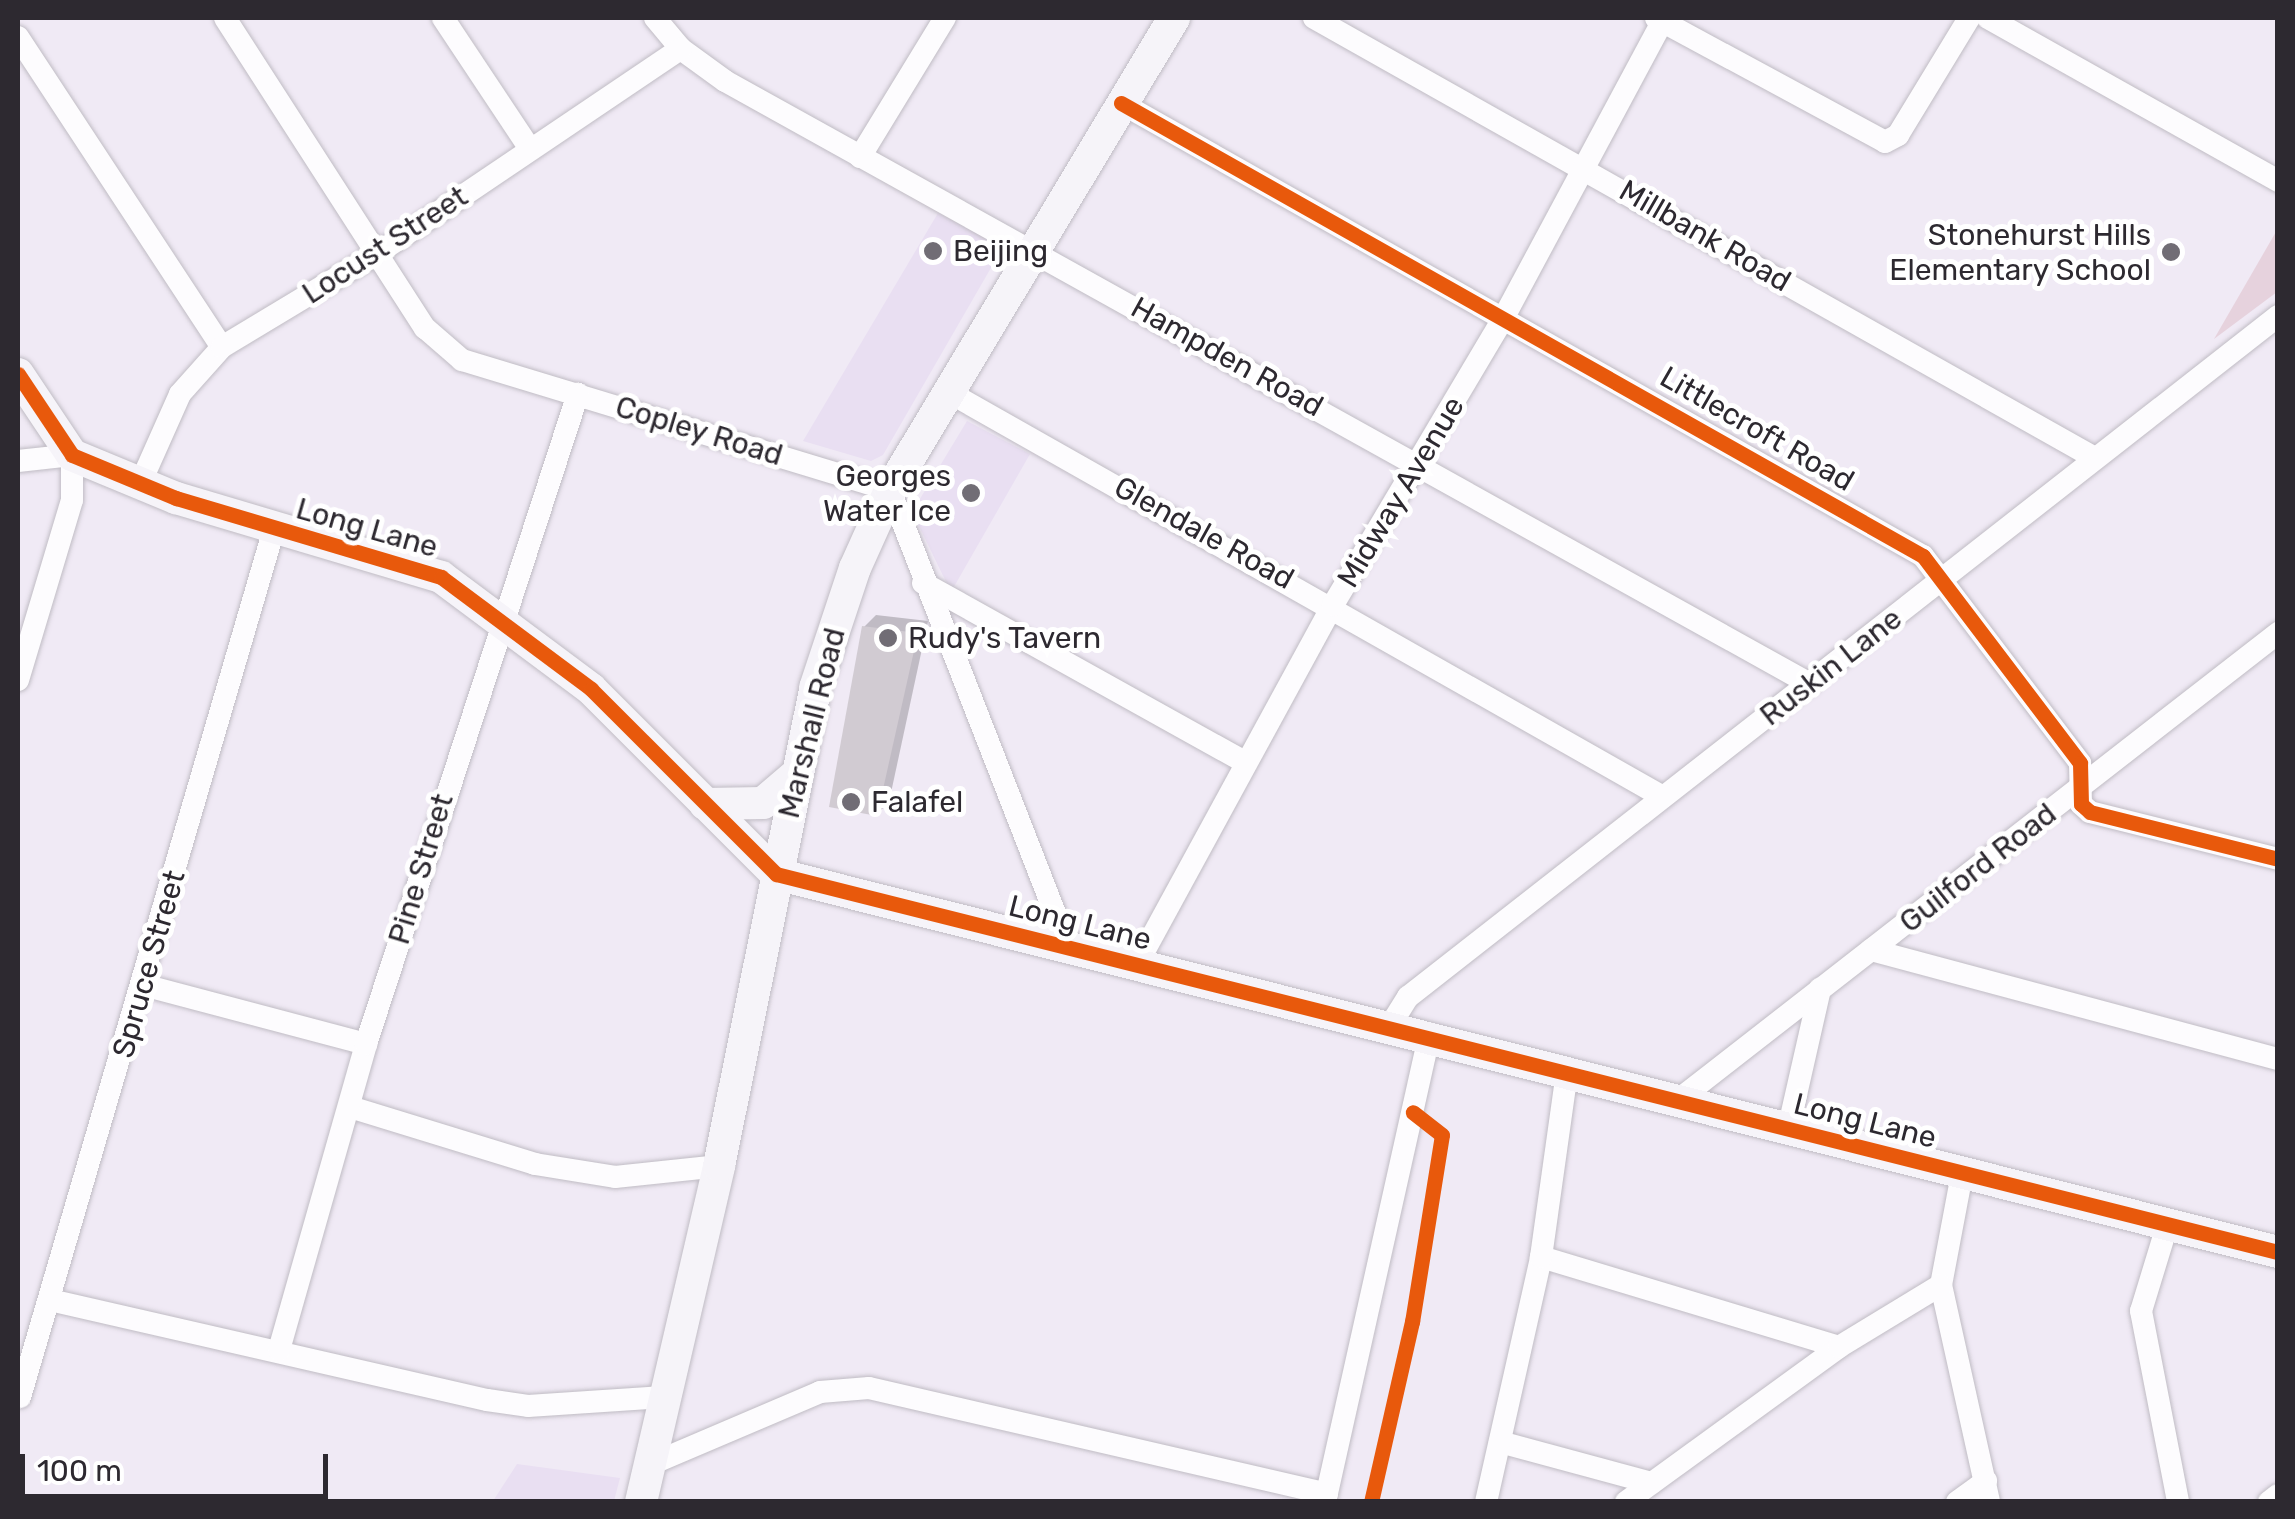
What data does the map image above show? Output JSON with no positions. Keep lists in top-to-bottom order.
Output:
{
  "streets": {
    "street": [
      "Millbank Road",
      "Locust Street",
      "Hampden Road",
      "Littlecroft Road",
      "Copley Road",
      "Midway Avenue",
      "Long Lane",
      "Glendale Road",
      "Ruskin Lane",
      "Marshall Road",
      "Guilford Road",
      "Pine Street",
      "Spruce Street"
    ]
  },
  "crossings": [
    ["Millbank Road", "Midway Avenue"],
    ["Millbank Road", "Ruskin Lane"],
    ["Locust Street", "Hampden Road"],
    ["Locust Street", "Copley Road"],
    ["Locust Street", "Long Lane"],
    ["Hampden Road", "Midway Avenue"],
    ["Hampden Road", "Ruskin Lane"],
    ["Hampden Road", "Marshall Road"],
    ["Littlecroft Road", "Midway Avenue"],
    ["Littlecroft Road", "Ruskin Lane"],
    ["Littlecroft Road", "Marshall Road"],
    ["Littlecroft Road", "Guilford Road"],
    ["Copley Road", "Marshall Road"],
    ["Copley Road", "Pine Street"],
    ["Midway Avenue", "Long Lane"],
    ["Midway Avenue", "Glendale Road"],
    ["Long Lane", "Ruskin Lane"],
    ["Long Lane", "Marshall Road"],
    ["Long Lane", "Guilford Road"],
    ["Long Lane", "Pine Street"],
    ["Long Lane", "Spruce Street"],
    ["Glendale Road", "Ruskin Lane"],
    ["Glendale Road", "Marshall Road"]
  ],
  "places": [
    "Beijing",
    "Stonehurst Hills Elementary School",
    "Georges Water Ice",
    "Rudy's Tavern",
    "Falafel"
  ],
  "scale_bar": "100 m"
}
